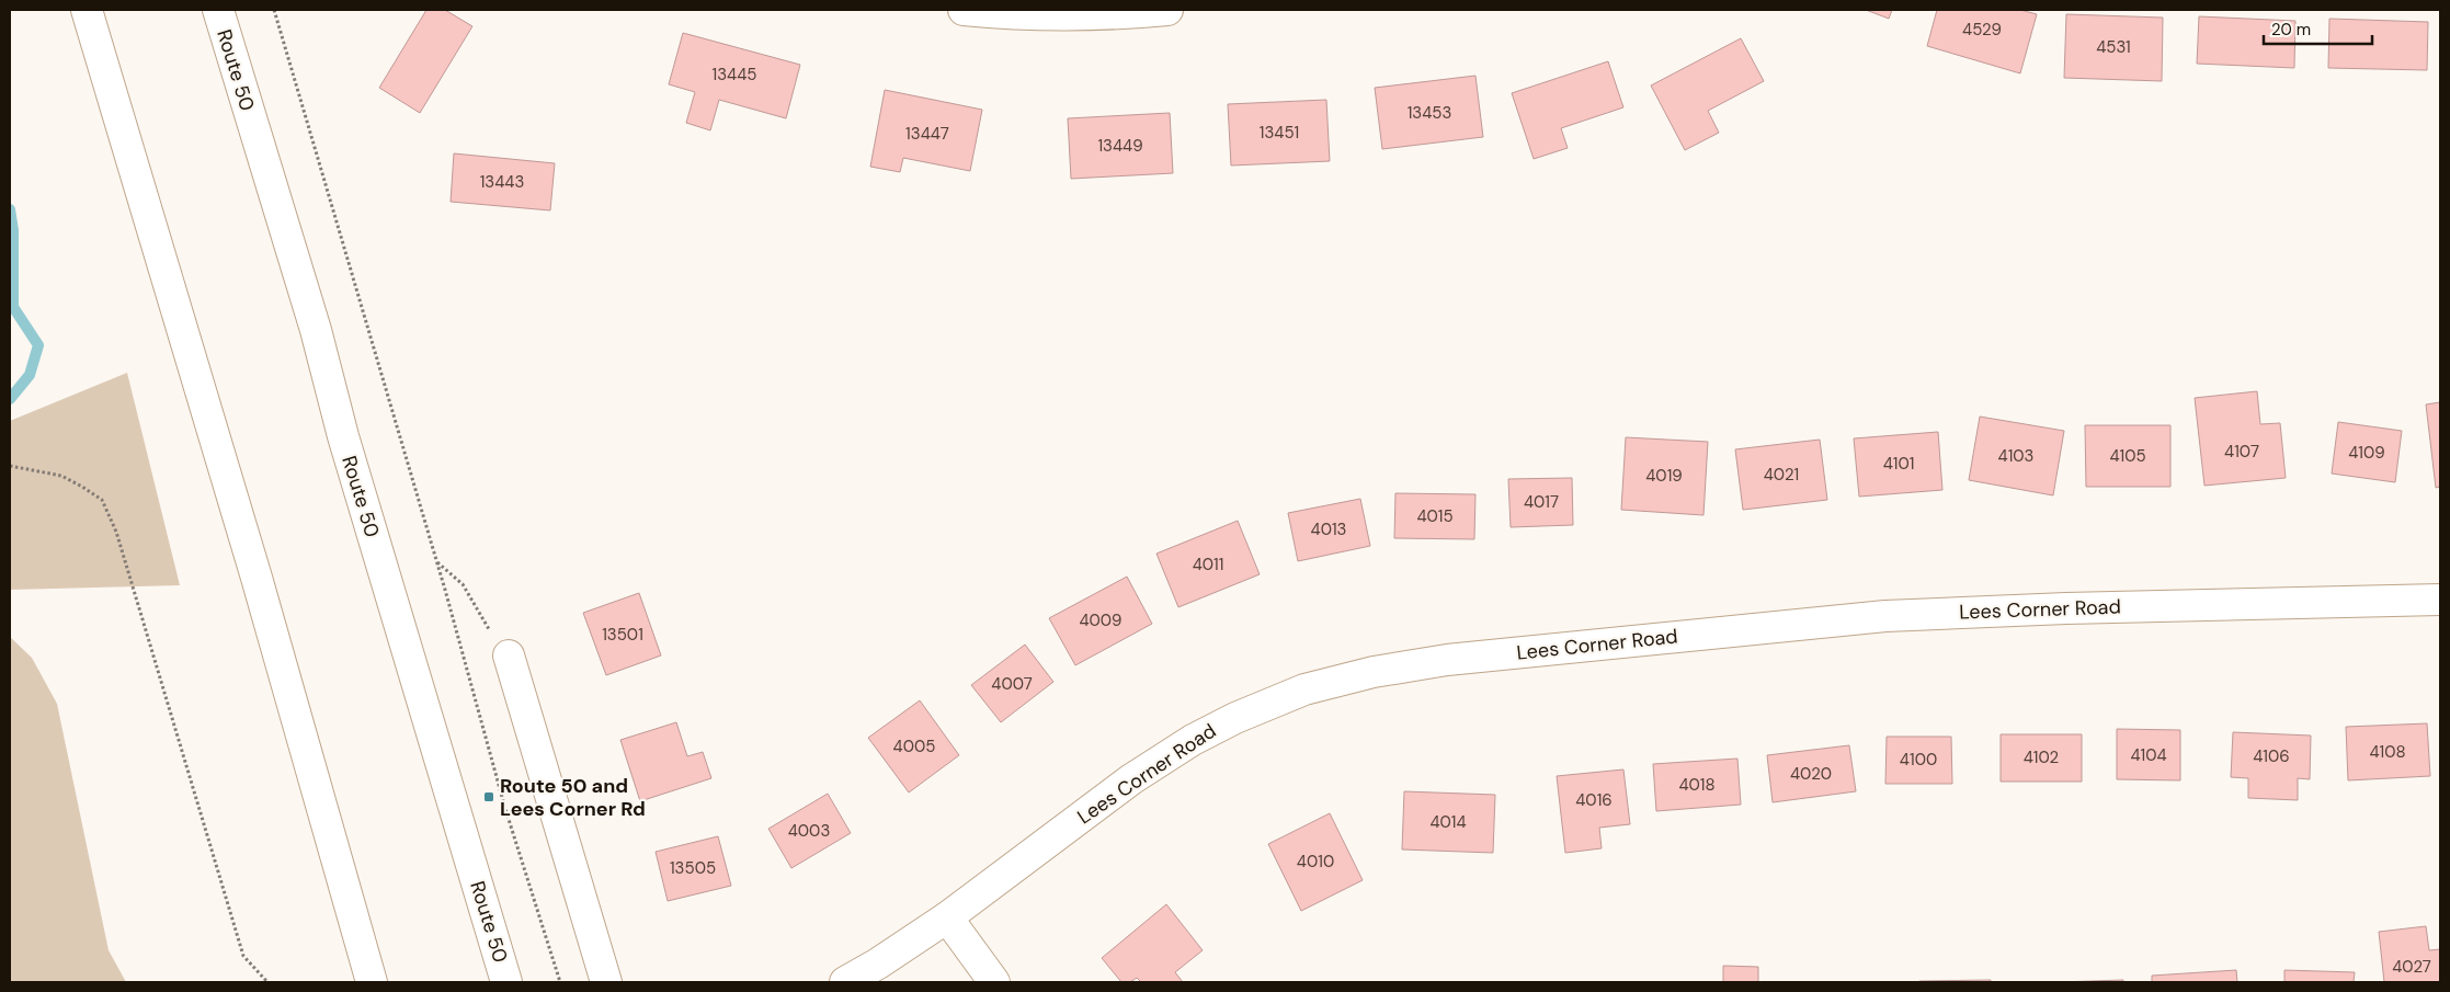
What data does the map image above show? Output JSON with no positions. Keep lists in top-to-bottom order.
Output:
{
  "streets": {
    "main road": ["Route 50", "Lees Corner Road"]
  },
  "places": {
    "transit": ["Route 50 and Lees Corner Rd"]
  },
  "house_numbers": [
    "4529",
    "4531",
    "13445",
    "13453",
    "13451",
    "13447",
    "13449",
    "13443",
    "4107",
    "4109",
    "4103",
    "4105",
    "4101",
    "4021",
    "4019",
    "4017",
    "4015",
    "4013",
    "4011",
    "4009",
    "13501",
    "4007",
    "4005",
    "4108",
    "4104",
    "4106",
    "4102",
    "4100",
    "4020",
    "4018",
    "4016",
    "4014",
    "4003",
    "4010",
    "13505",
    "4027"
  ],
  "scale_bar": "20 m"
}
